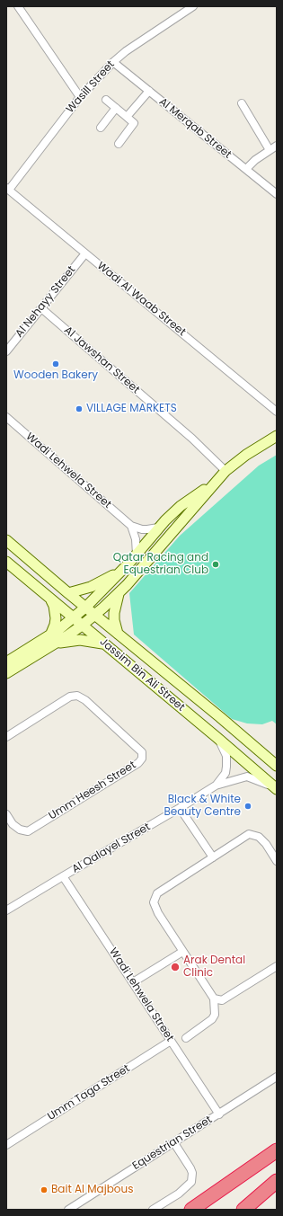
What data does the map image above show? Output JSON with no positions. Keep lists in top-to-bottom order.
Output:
{
  "streets": {
    "street": [
      "Wasill Street",
      "Al Merqab Street",
      "Wadi Al Waab Street",
      "Al Nehayy Street",
      "Al Jawshan Street",
      "Wadi Lehwela Street",
      "Jassim Bin Ali Street",
      "Umm Heesh Street",
      "Al Qalayel Street",
      "Umm Taga Street",
      "Equestrian Street"
    ]
  },
  "crossings": [
    ["Wasill Street", "Al Merqab Street"],
    ["Wasill Street", "Wadi Al Waab Street"],
    ["Wadi Al Waab Street", "Al Nehayy Street"],
    ["Al Nehayy Street", "Al Jawshan Street"],
    ["Wadi Lehwela Street", "Al Qalayel Street"],
    ["Wadi Lehwela Street", "Umm Taga Street"],
    ["Wadi Lehwela Street", "Equestrian Street"],
    ["Jassim Bin Ali Street", "Al Qalayel Street"]
  ],
  "places": [
    "Wooden Bakery",
    "VILLAGE MARKETS",
    "Qatar Racing and Equestrian Club",
    "Black & White Beauty Centre",
    "Arak Dental Clinic",
    "Bait Al Majbous"
  ]
}
